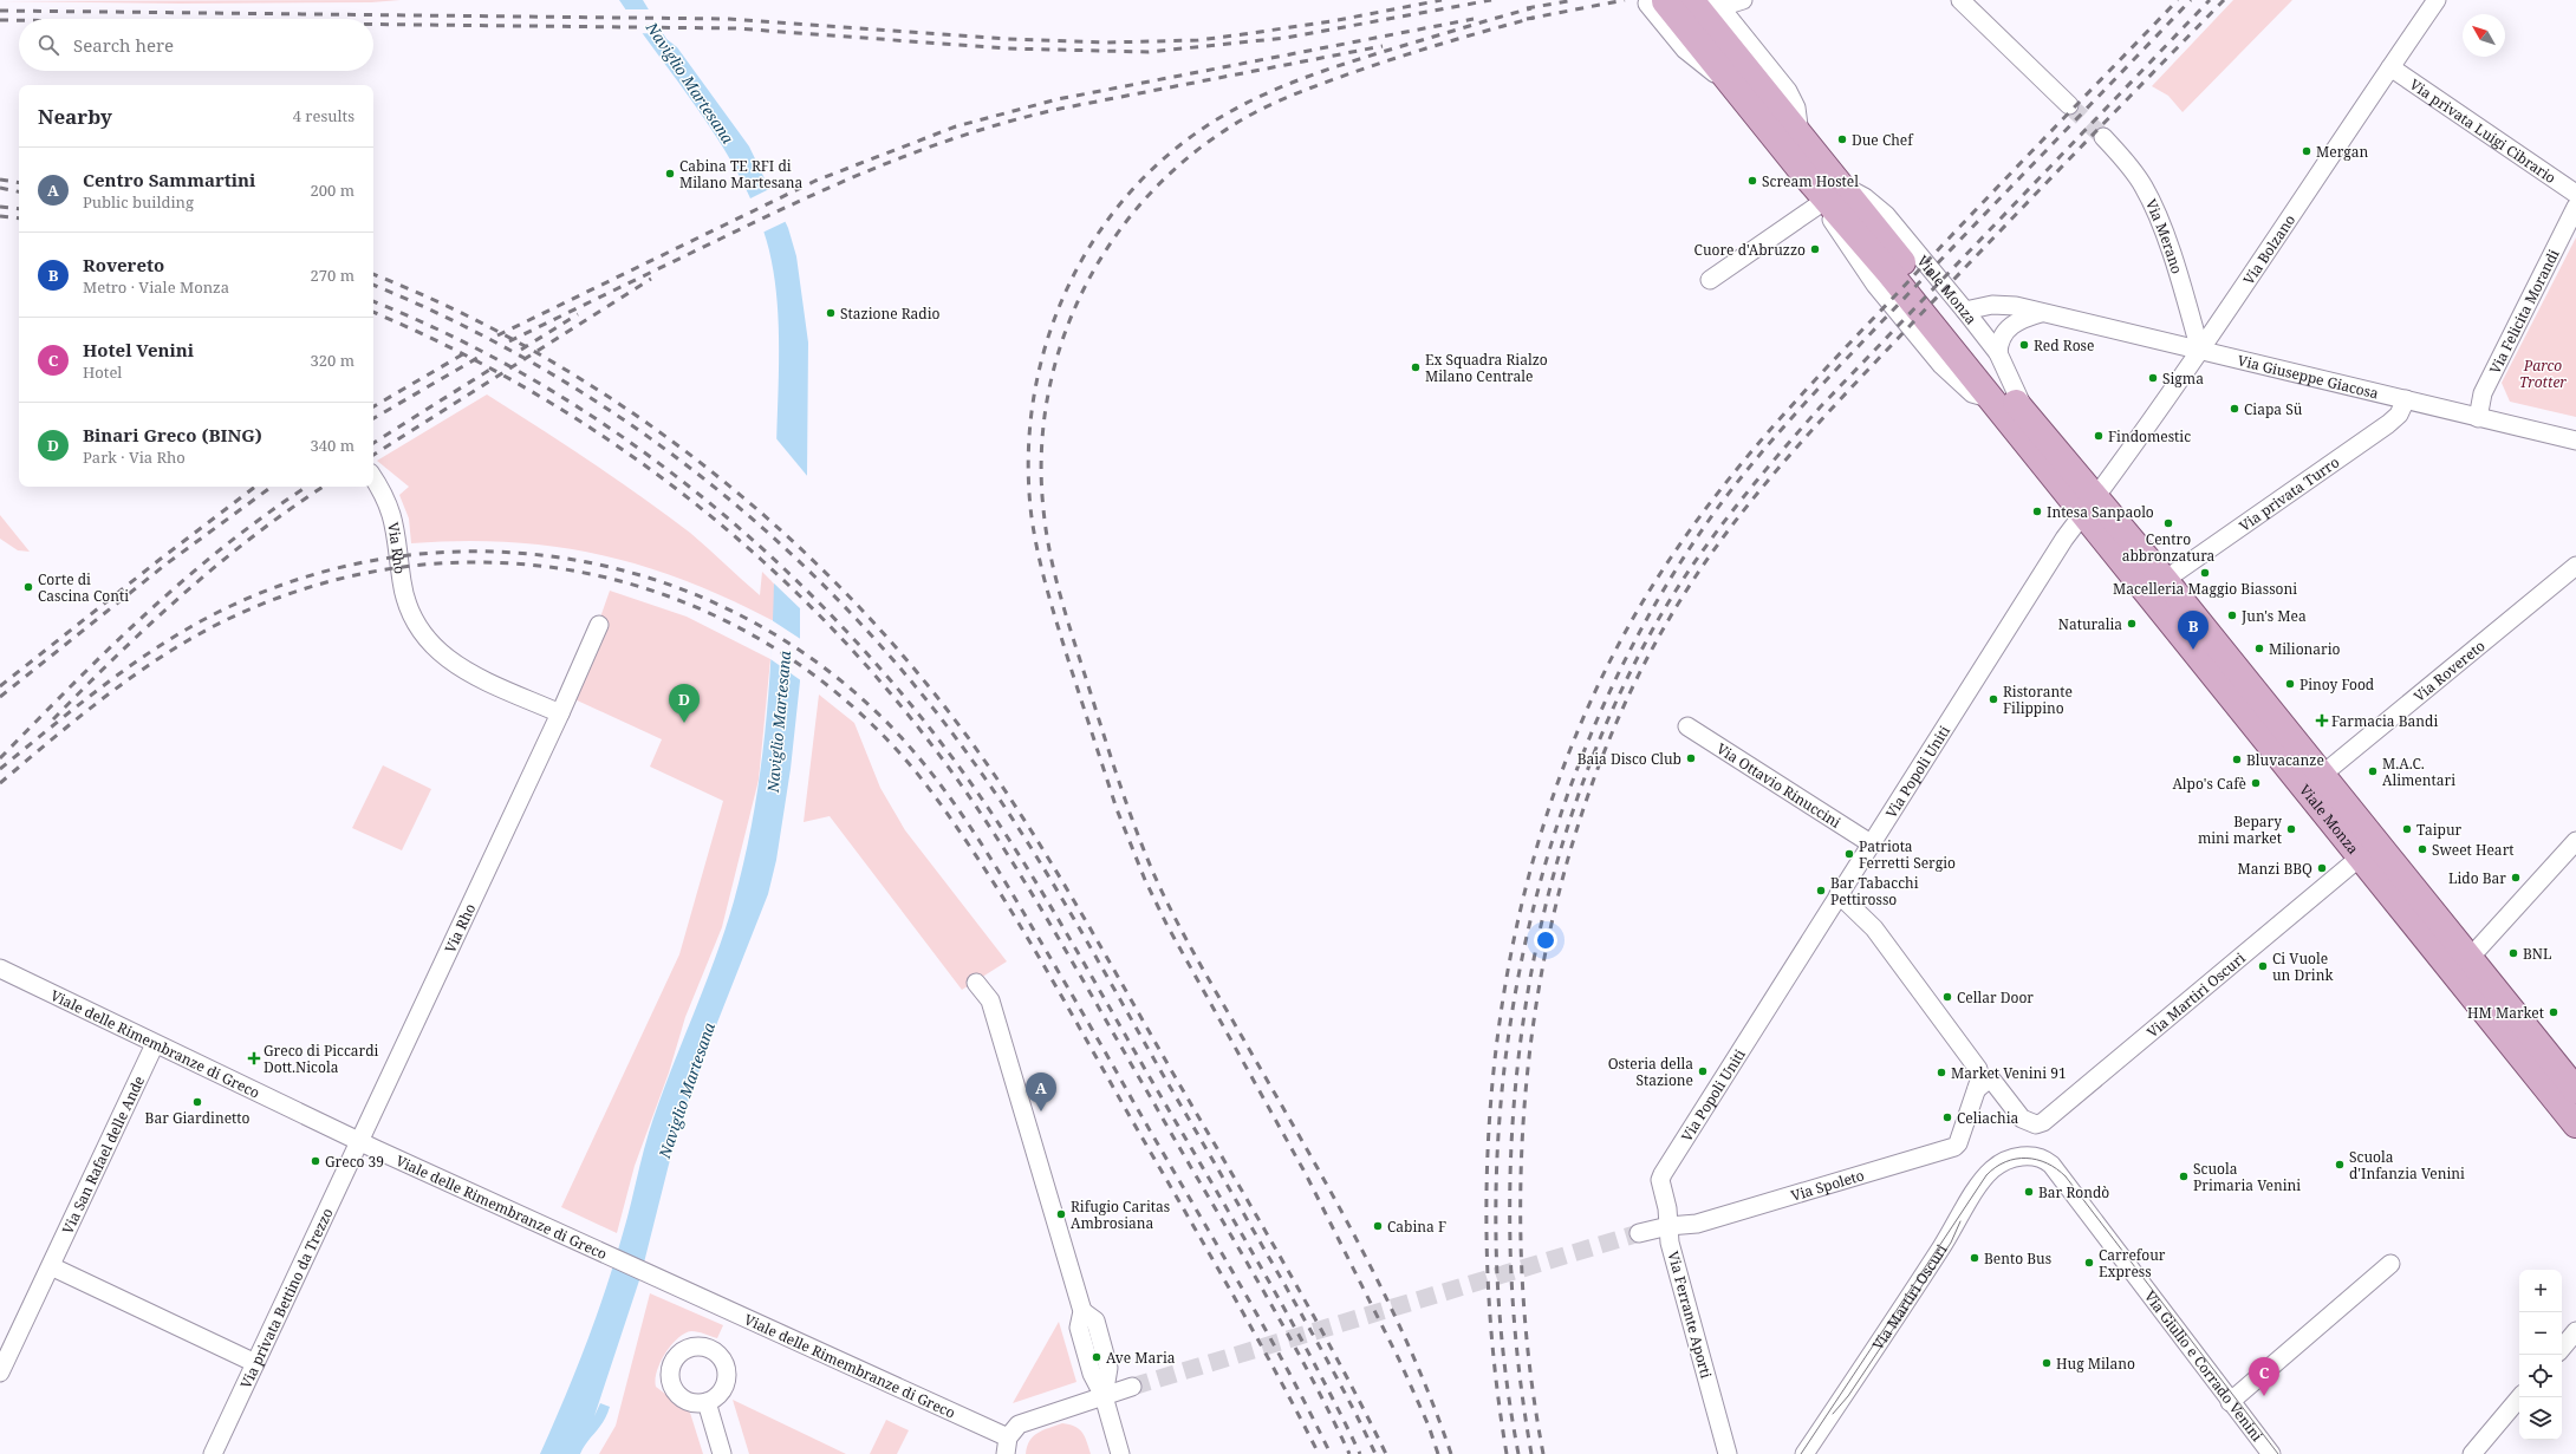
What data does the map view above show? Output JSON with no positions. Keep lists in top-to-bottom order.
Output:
{
  "streets": {
    "main road": ["Viale Monza"],
    "street": [
      "Via privata Luigi Cibrario",
      "Via Merano",
      "Via Bolzano",
      "Via Felicita Morandi",
      "Via Giuseppe Giacosa",
      "Via privata Turro",
      "Via Rho",
      "Via Rovereto",
      "Via Popoli Uniti",
      "Via Ottavio Rinuccini",
      "Via Martiri Oscuri",
      "Viale delle Rimembranze di Greco",
      "Via San Rafael delle Ande",
      "Via Spoleto",
      "Via privata Bettino da Trezzo",
      "Via Ferrante Aporti",
      "Via Giulio e Corrado Venini"
    ]
  },
  "crossings": [
    ["Via privata Luigi Cibrario", "Via Bolzano"],
    ["Via Merano", "Via Bolzano"],
    ["Via Merano", "Via Giuseppe Giacosa"],
    ["Via Bolzano", "Viale Monza"],
    ["Via Bolzano", "Via Giuseppe Giacosa"],
    ["Via Bolzano", "Via Popoli Uniti"],
    ["Viale Monza", "Via Giuseppe Giacosa"],
    ["Viale Monza", "Via privata Turro"],
    ["Viale Monza", "Via Rovereto"],
    ["Viale Monza", "Via Popoli Uniti"],
    ["Viale Monza", "Via Martiri Oscuri"],
    ["Via Felicita Morandi", "Via Giuseppe Giacosa"],
    ["Via Giuseppe Giacosa", "Via privata Turro"],
    ["Via Rho", "Viale delle Rimembranze di Greco"],
    ["Via Rho", "Via privata Bettino da Trezzo"],
    ["Via Popoli Uniti", "Via Ottavio Rinuccini"],
    ["Via Popoli Uniti", "Via Ferrante Aporti"],
    ["Via Martiri Oscuri", "Via Spoleto"],
    ["Via Martiri Oscuri", "Via Giulio e Corrado Venini"],
    ["Viale delle Rimembranze di Greco", "Via San Rafael delle Ande"],
    ["Viale delle Rimembranze di Greco", "Via privata Bettino da Trezzo"],
    ["Via Spoleto", "Via Ferrante Aporti"]
  ],
  "water": ["Naviglio Martesana"],
  "parks": ["Parco Trotter"],
  "places": {
    "other": [
      "Due Chef",
      "Mergan",
      "Cabina TE RFI di Milano Martesana",
      "Scream Hostel",
      "Cuore d'Abruzzo",
      "Stazione Radio",
      "Red Rose",
      "Ex Squadra Rialzo Milano Centrale",
      "Sigma",
      "Ciapa Sü",
      "Findomestic",
      "Intesa Sanpaolo",
      "Centro abbronzatura",
      "Macelleria Maggio Biassoni",
      "Corte di Cascina Conti",
      "Jun's Mea",
      "Naturalia",
      "Milionario",
      "Pinoy Food",
      "Ristorante Filippino",
      "Baia Disco Club",
      "Bluvacanze",
      "M.A.C. Alimentari",
      "Alpo's Cafè",
      "Bepary mini market",
      "Taipur",
      "Sweet Heart",
      "Patriota Ferretti Sergio",
      "Manzi BBQ",
      "Lido Bar",
      "Bar Tabacchi Pettirosso",
      "BNL",
      "Ci Vuole un Drink",
      "Cellar Door",
      "HM Market",
      "Osteria della Stazione",
      "Market Venini 91",
      "Bar Giardinetto",
      "Celiachia",
      "Greco 39",
      "Scuola d'Infanzia Venini",
      "Scuola Primaria Venini",
      "Bar Rondò",
      "Rifugio Caritas Ambrosiana",
      "Cabina F",
      "Bento Bus",
      "Carrefour Express",
      "Ave Maria",
      "Hug Milano"
    ],
    "health": ["Farmacia Bandi", "Greco di Piccardi Dott.Nicola"]
  },
  "north": "top left",
  "page": {
    "search": "Search here",
    "heading": ["Nearby", "4 results"],
    "list": [
      {
        "mark": "A",
        "name": "Centro Sammartini",
        "note": "Public building",
        "value": "200 m"
      },
      {
        "mark": "B",
        "name": "Rovereto",
        "note": "Metro · Viale Monza",
        "value": "270 m"
      },
      {
        "mark": "C",
        "name": "Hotel Venini",
        "note": "Hotel",
        "value": "320 m"
      },
      {
        "mark": "D",
        "name": "Binari Greco (BING)",
        "note": "Park · Via Rho",
        "value": "340 m"
      }
    ],
    "pins": [
      "B",
      "D",
      "A",
      "C"
    ],
    "map_buttons": ["+", "−"]
  }
}
